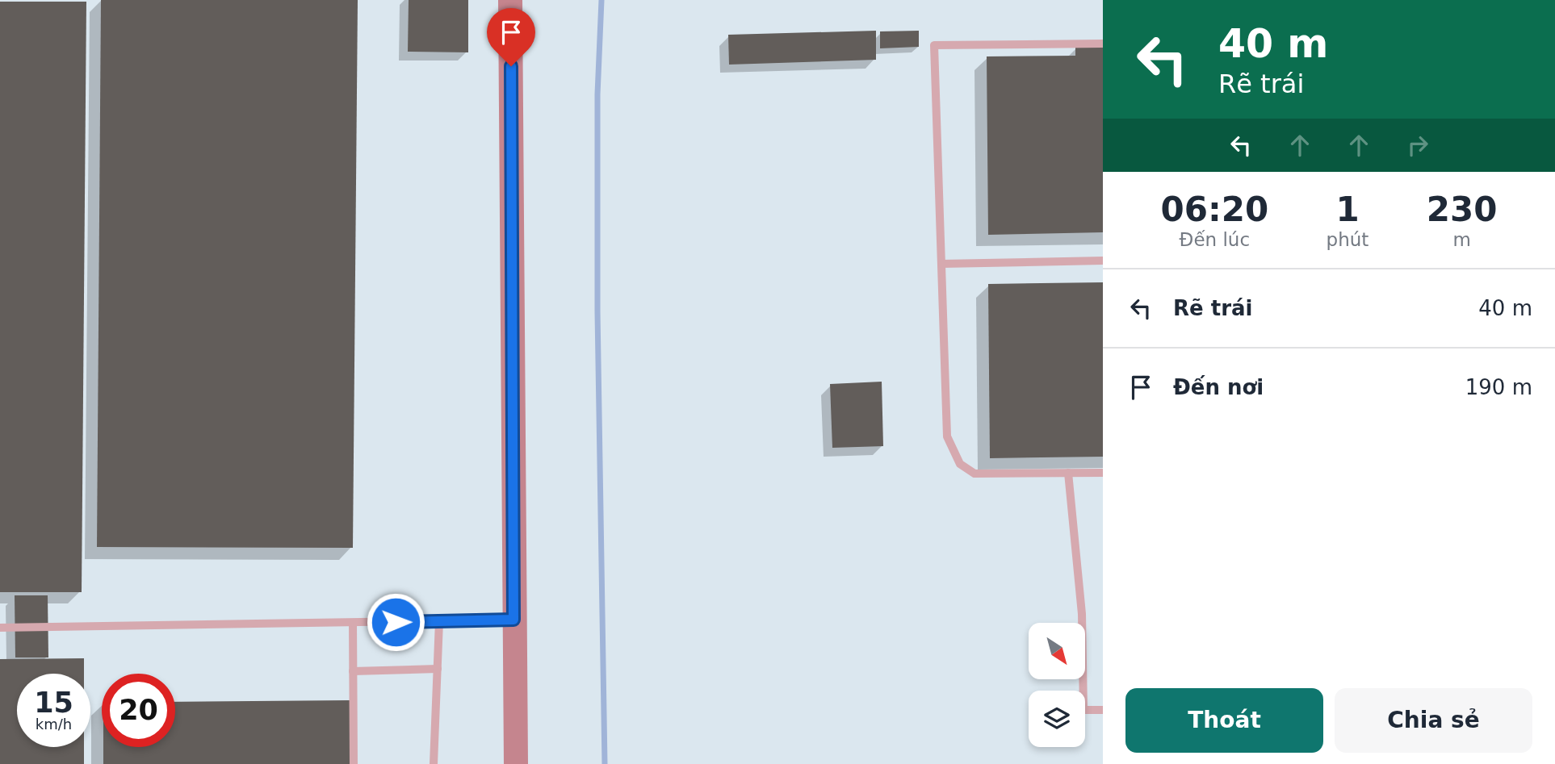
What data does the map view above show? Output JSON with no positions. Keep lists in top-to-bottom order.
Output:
{
  "north": "bottom right",
  "page": {
    "turn": ["40 m", "Rẽ trái"],
    "eta": [
      "06:20",
      "Đến lúc",
      "1",
      "phút",
      "230",
      "m"
    ],
    "list": [
      {
        "name": "Rẽ trái",
        "value": "40 m"
      },
      {
        "name": "Đến nơi",
        "value": "190 m"
      }
    ],
    "speed": "15 km/h",
    "limit": "20",
    "buttons": ["Thoát", "Chia sẻ"]
  }
}
